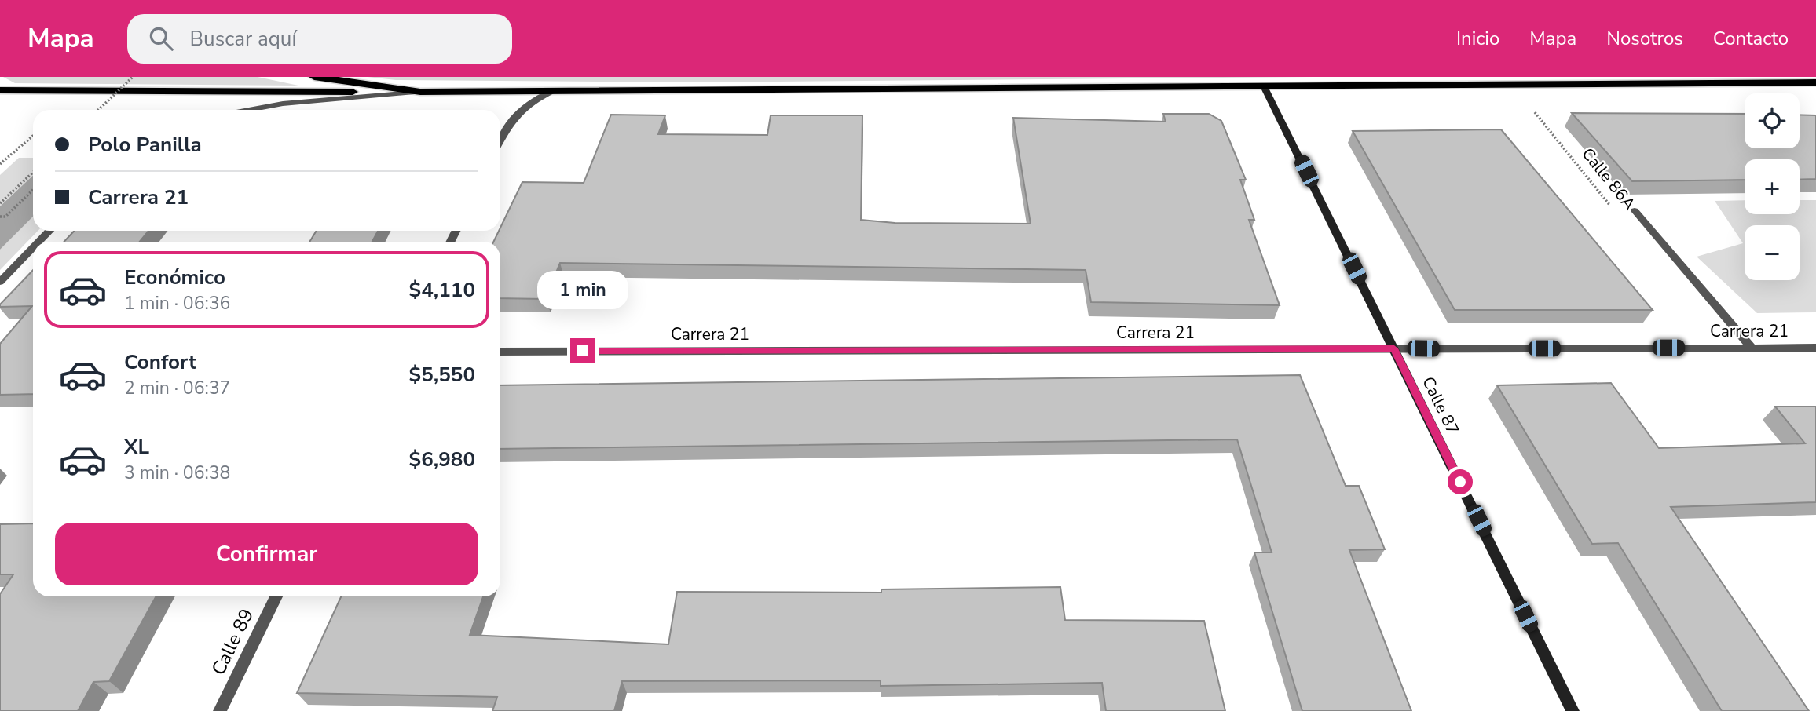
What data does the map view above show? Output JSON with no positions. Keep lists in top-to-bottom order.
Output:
{
  "streets": {
    "street": [
      "Calle 86A",
      "Carrera 21",
      "Calle 87",
      "Calle 89"
    ]
  },
  "crossings": [
    ["Calle 86A", "Carrera 21"],
    ["Carrera 21", "Calle 87"]
  ],
  "page": {
    "header": "Mapa",
    "search": "Buscar aquí",
    "nav": [
      "Inicio",
      "Mapa",
      "Nosotros",
      "Contacto"
    ],
    "map_buttons": ["+", "−"],
    "banner": ["Polo Panilla", "Carrera 21"],
    "list": [
      {
        "name": "Económico",
        "note": "1 min · 06:36",
        "value": "$4,110"
      },
      {
        "name": "Confort",
        "note": "2 min · 06:37",
        "value": "$5,550"
      },
      {
        "name": "XL",
        "note": "3 min · 06:38",
        "value": "$6,980"
      }
    ],
    "bubble": "1 min",
    "buttons": "Confirmar"
  }
}
